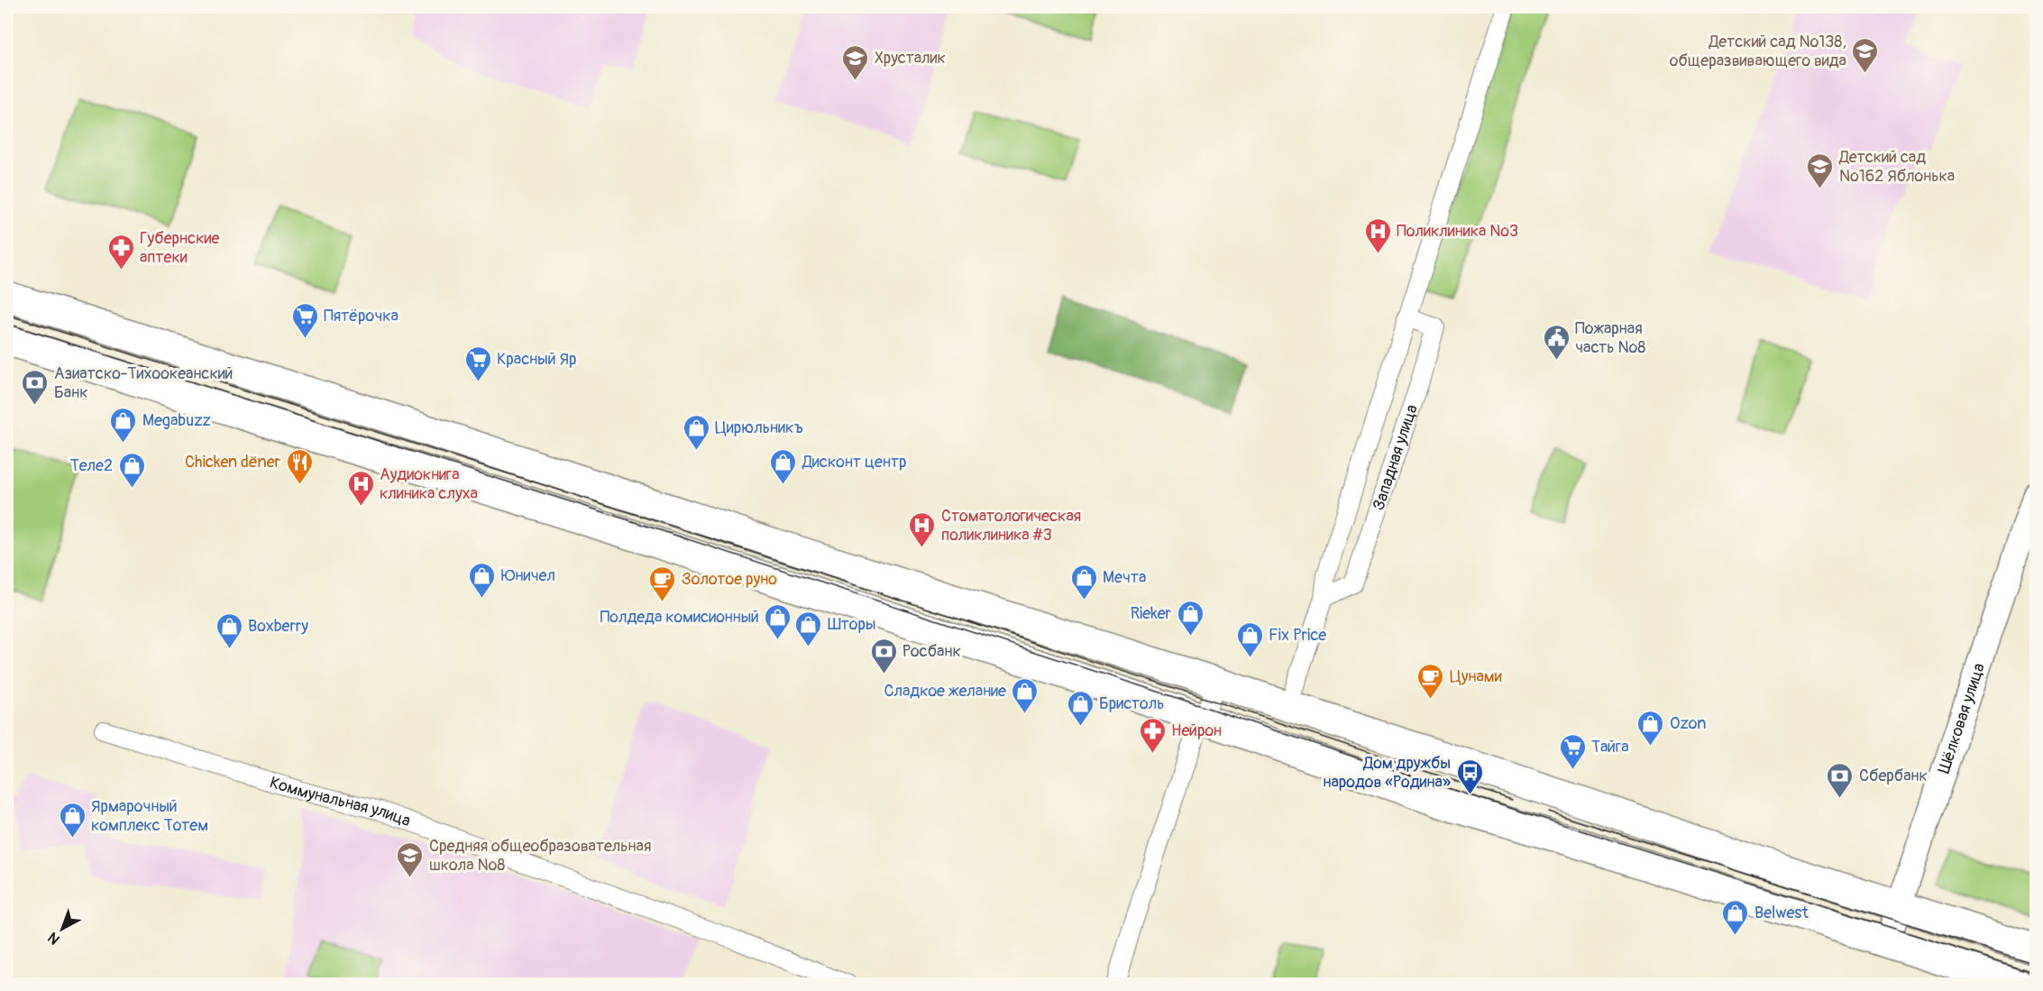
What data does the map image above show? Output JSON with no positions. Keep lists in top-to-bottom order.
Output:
{
  "streets": {
    "street": ["Западная улица", "Шёлковая улица", "Коммунальная улица"]
  },
  "places": {
    "school or university": [
      "Детский сад №138, общеразвивающего вида",
      "Хрусталик",
      "Детский сад №162 Яблонька",
      "Средняя общеобразовательная школа №8"
    ],
    "hospital": ["Поликлиника №3", "Аудиокнига клиника слуха", "Стоматологическая поликлиника #3"],
    "pharmacy": ["Губернские аптеки", "Нейрон"],
    "supermarket": ["Пятёрочка", "Красный Яр", "Тайга"],
    "public building": ["Пожарная часть №8"],
    "bank": ["Азиатско-Тихоокеанский Банк", "Росбанк", "Сбербанк"],
    "shop": [
      "Megabuzz",
      "Цирюльникъ",
      "Дисконт центр",
      "Теле2",
      "Юничел",
      "Мечта",
      "Rieker",
      "Полдеда комисионный",
      "Шторы",
      "Boxberry",
      "Fix Price",
      "Сладкое желание",
      "Бристоль",
      "Ozon",
      "Ярмарочный комплекс Тотем",
      "Belwest"
    ],
    "restaurant": ["Chicken dëner"],
    "cafe": ["Золотое руно", "Цунами"],
    "bus stop": ["Дом дружбы народов «Родина»"]
  },
  "north": "bottom left"
}
